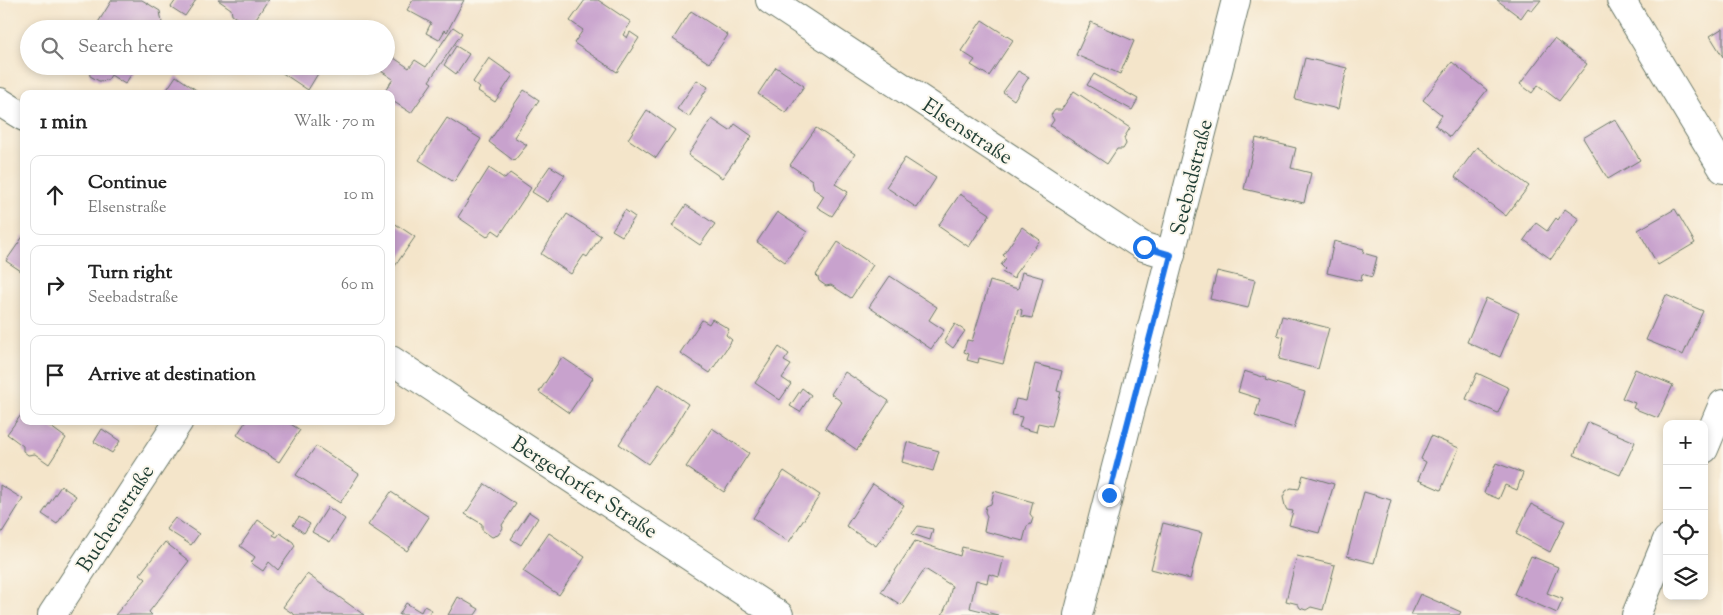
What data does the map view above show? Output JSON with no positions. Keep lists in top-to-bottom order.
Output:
{
  "streets": {
    "street": [
      "Elsenstraße",
      "Seebadstraße",
      "Bergedorfer Straße",
      "Buchenstraße"
    ]
  },
  "crossings": [
    ["Elsenstraße", "Seebadstraße"]
  ],
  "page": {
    "search": "Search here",
    "heading": ["1 min", "Walk · 70 m"],
    "list": [
      ["Continue", "Elsenstraße", "10 m"],
      ["Turn right", "Seebadstraße", "60 m"],
      "Arrive at destination"
    ],
    "map_buttons": ["+", "−"]
  }
}
